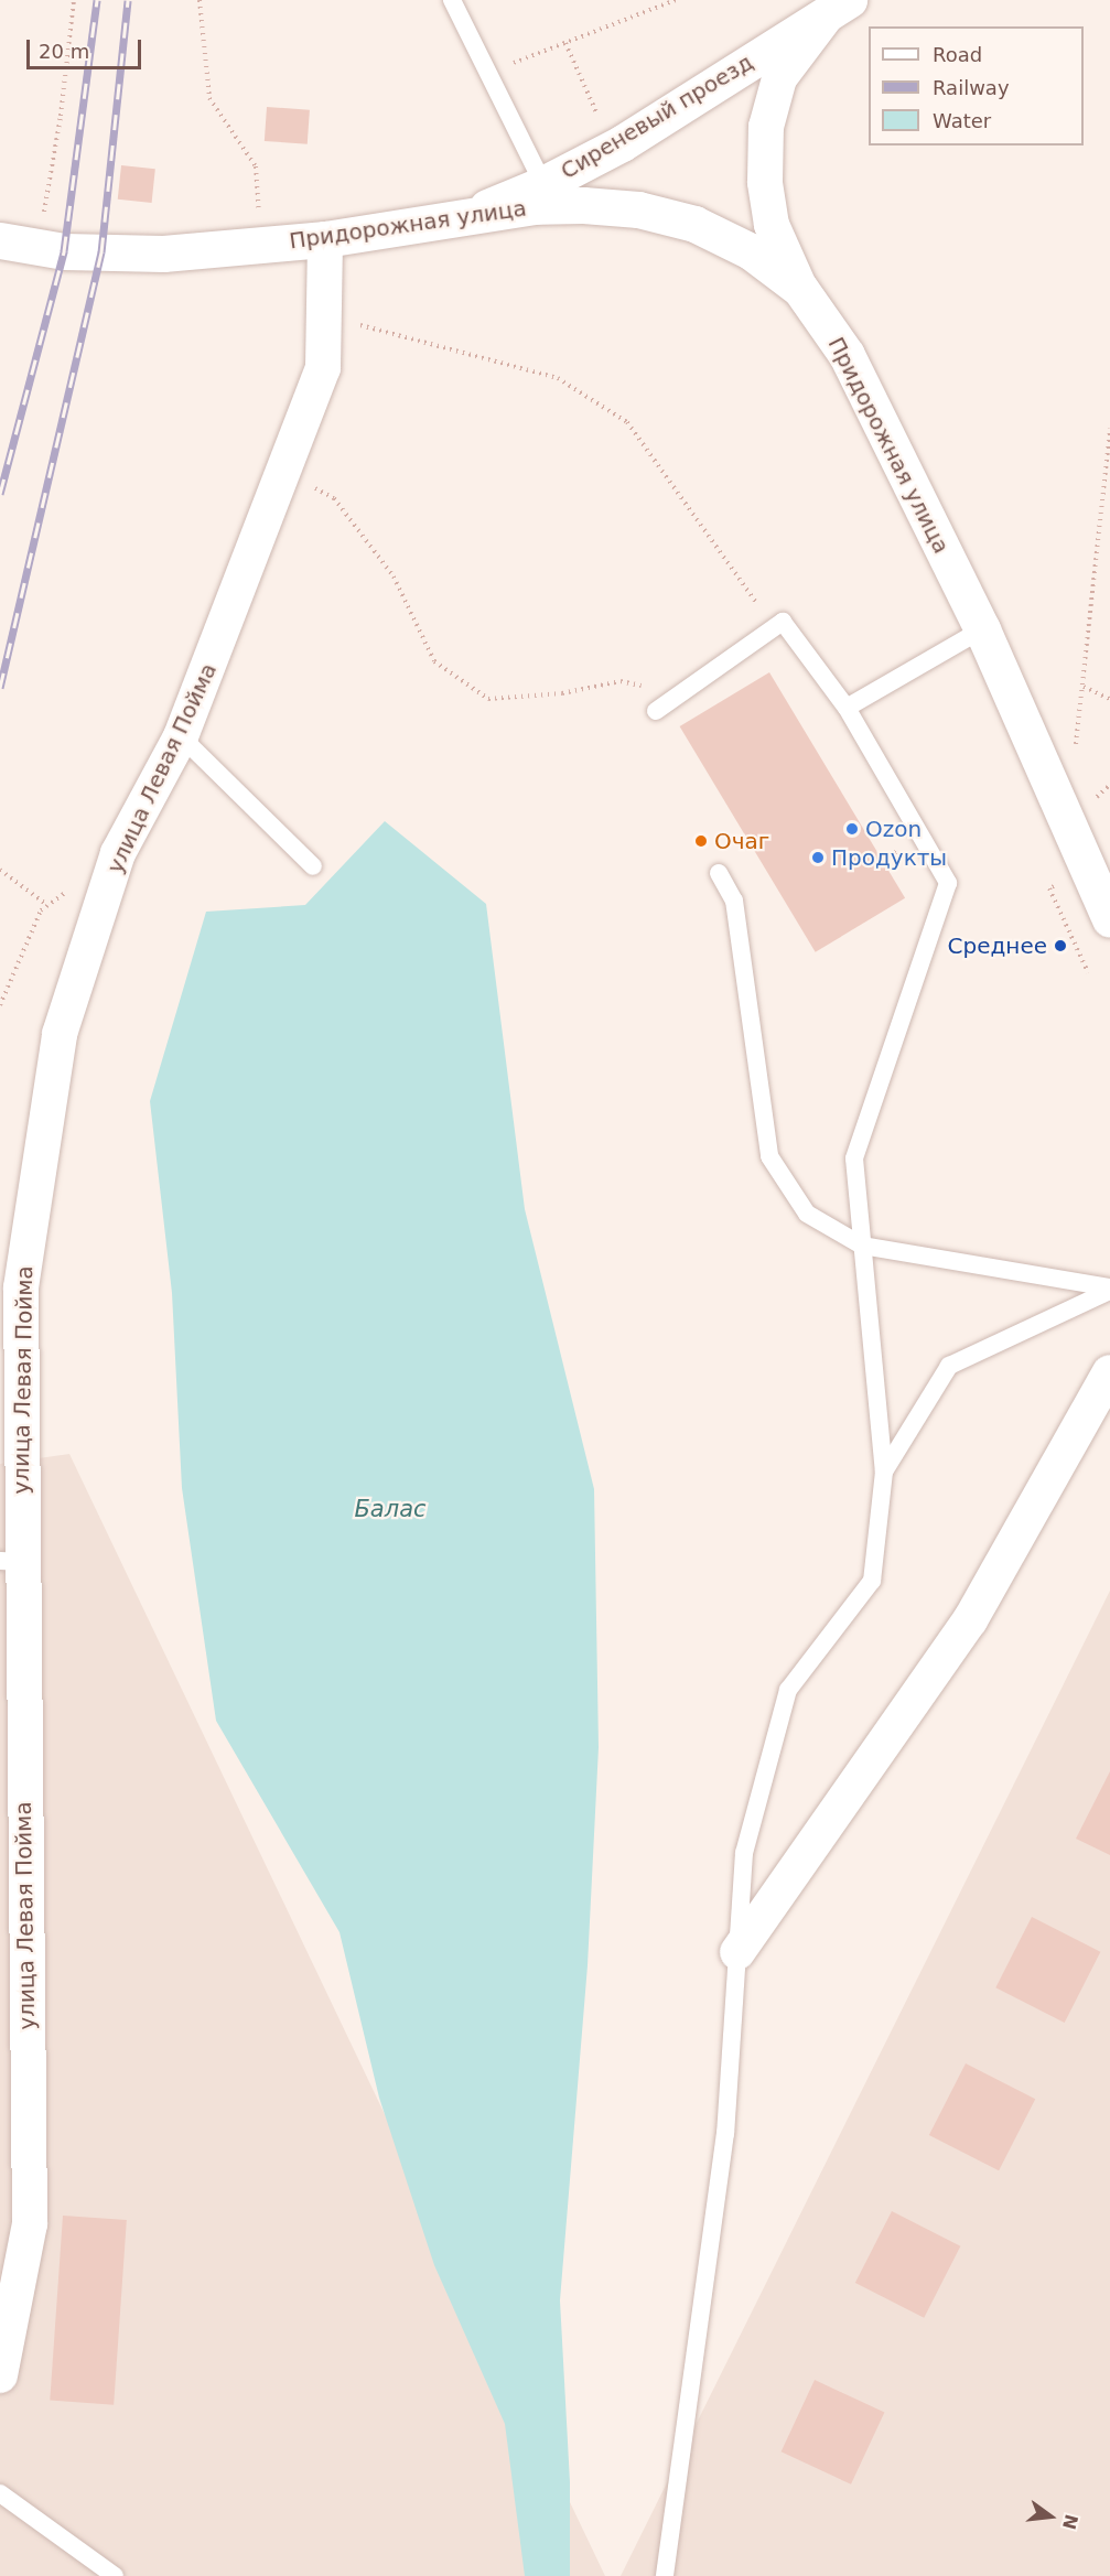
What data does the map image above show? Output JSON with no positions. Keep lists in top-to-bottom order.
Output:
{
  "streets": {
    "main road": ["Сиреневый проезд", "Придорожная улица"],
    "street": ["улица Левая Пойма"]
  },
  "crossings": [
    ["Сиреневый проезд", "Придорожная улица"],
    ["Придорожная улица", "улица Левая Пойма"]
  ],
  "water": ["Балас"],
  "places": [
    "Ozon",
    "Очаг",
    "Продукты",
    "Среднее"
  ],
  "legend": ["Road", "Railway", "Water"],
  "scale_bar": "20 m",
  "north": "right"
}
